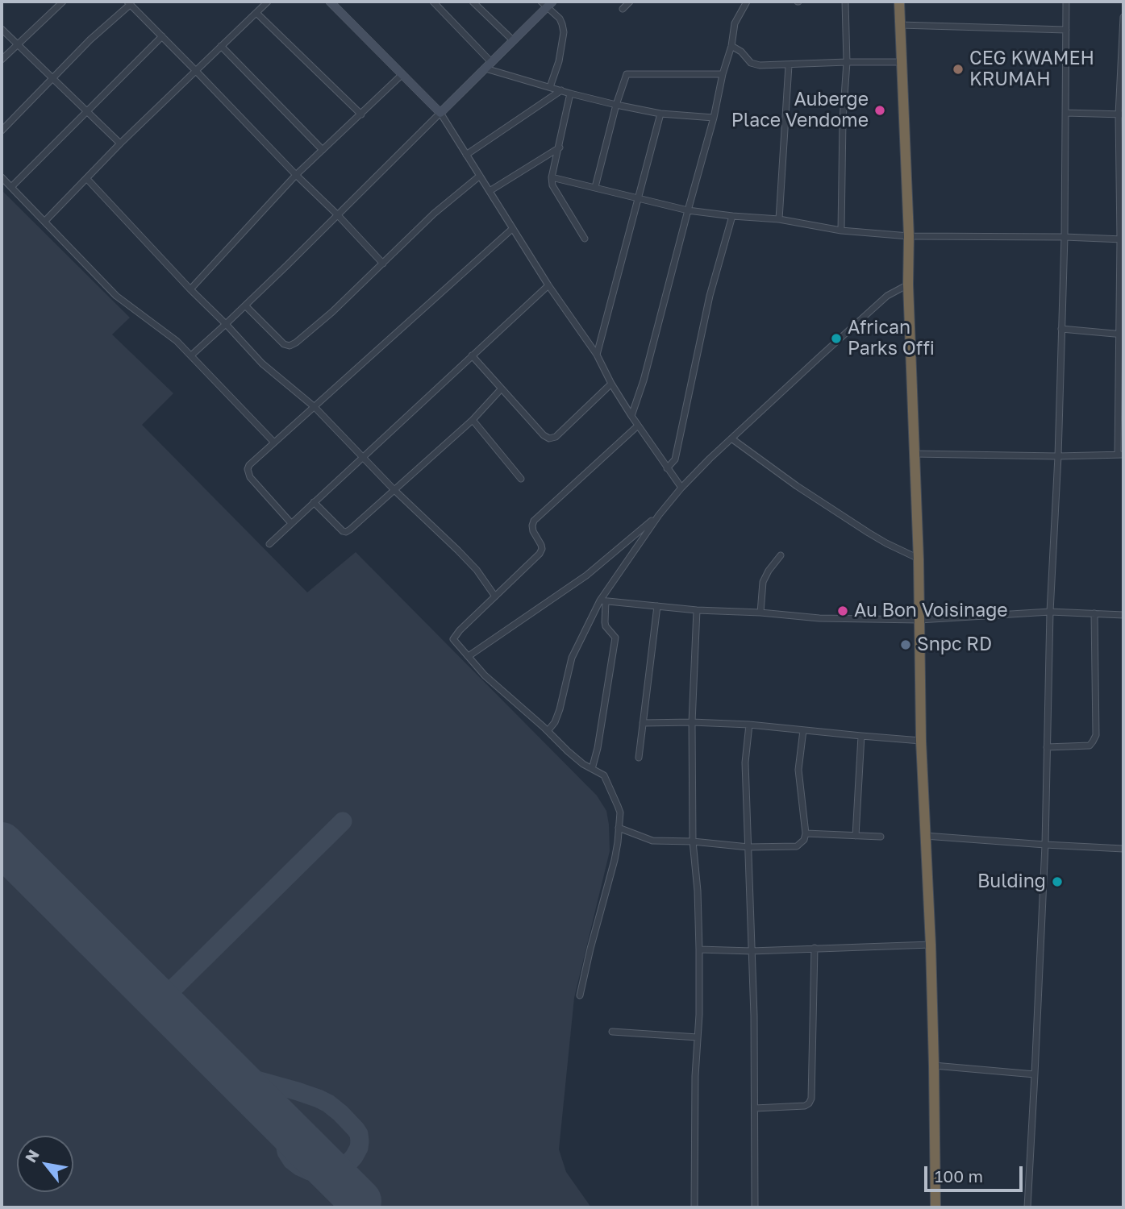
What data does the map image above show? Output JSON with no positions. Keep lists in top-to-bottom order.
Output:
{
  "places": [
    "CEG KWAMEH KRUMAH",
    "Auberge Place Vendome",
    "African Parks Offi",
    "Au Bon Voisinage",
    "Snpc RD",
    "Bulding"
  ],
  "scale_bar": "100 m",
  "north": "top left"
}
